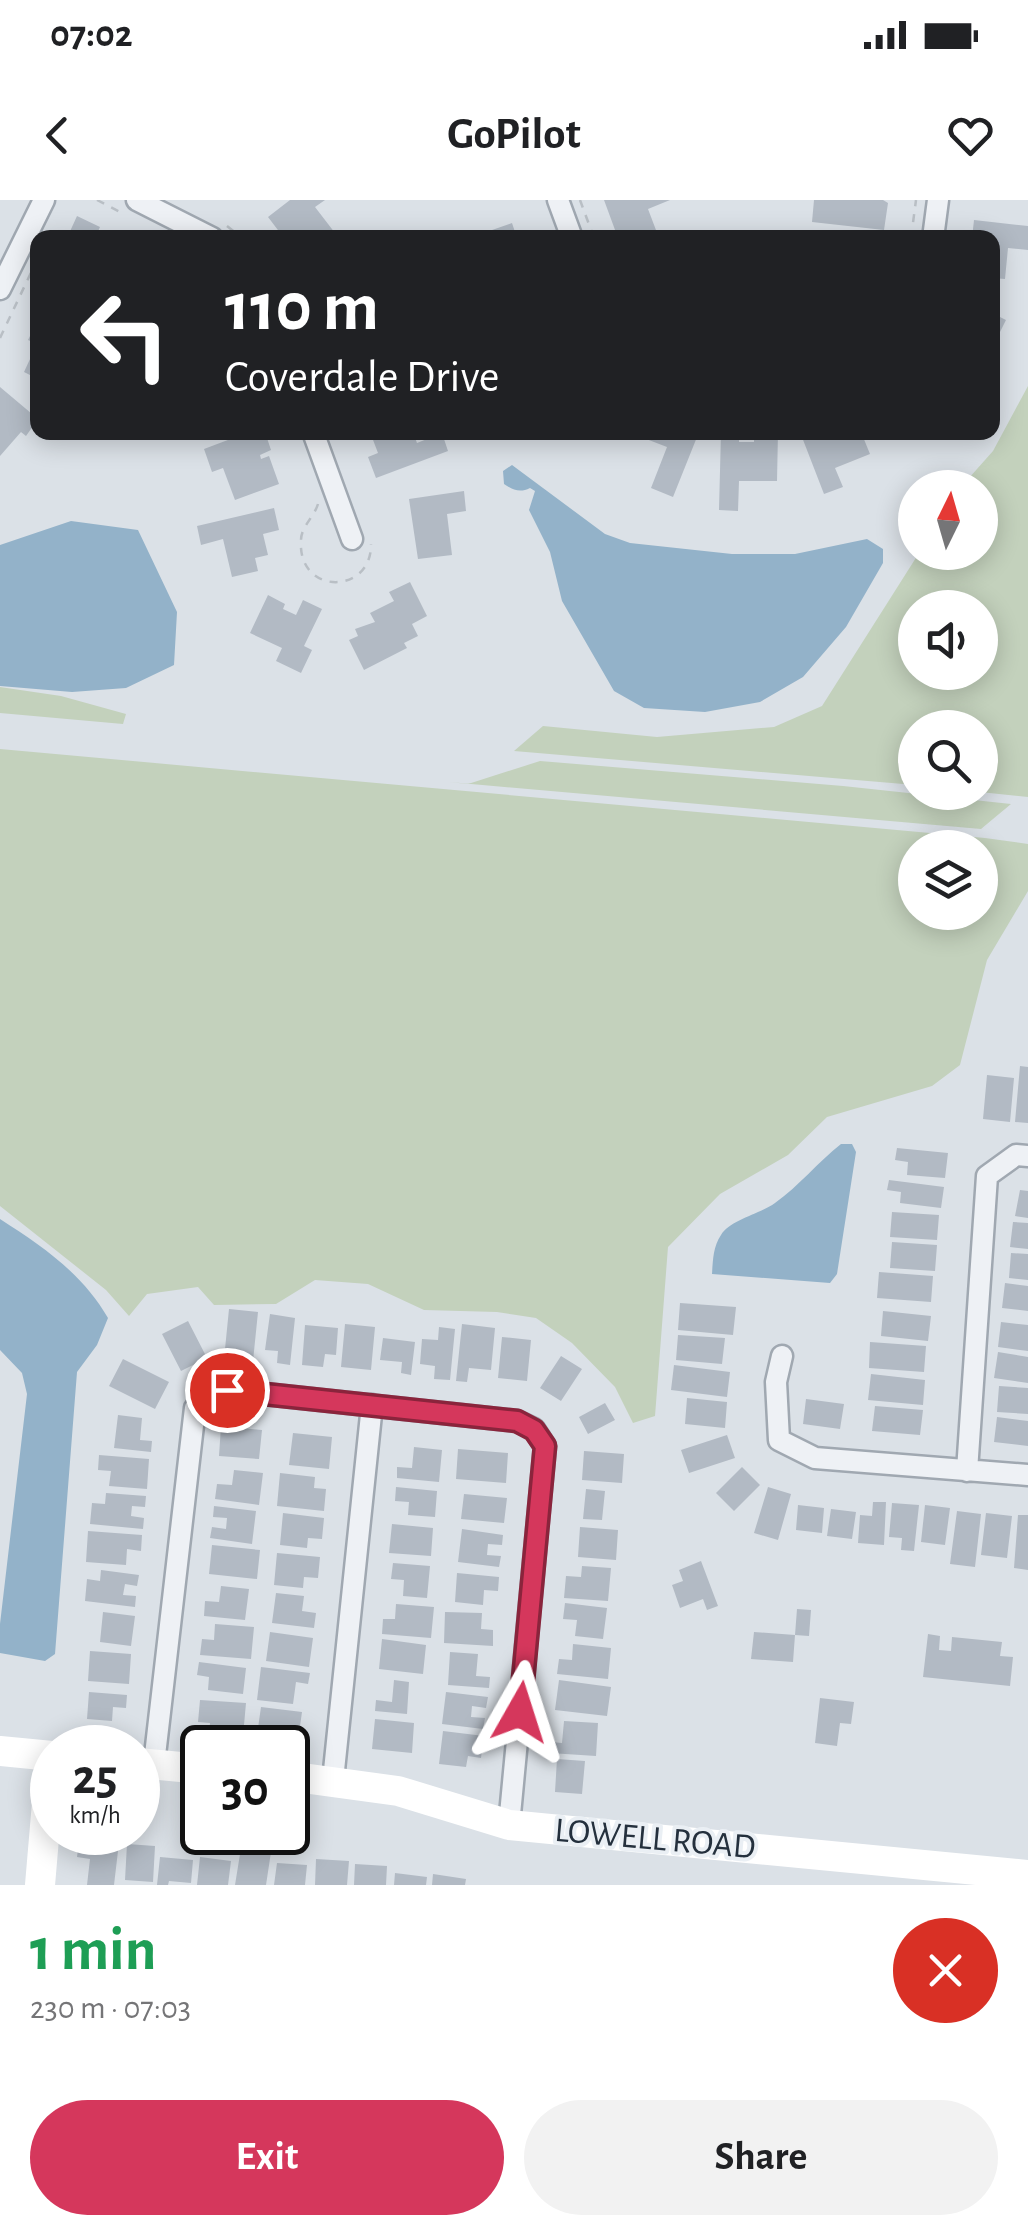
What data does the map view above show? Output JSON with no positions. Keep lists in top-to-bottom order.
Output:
{
  "streets": {
    "street": ["LOWELL ROAD"]
  },
  "north": "top",
  "page": {
    "status": "07:02",
    "header": "GoPilot",
    "turn": ["110 m", "Coverdale Drive"],
    "speed": "25 km/h",
    "limit": "30",
    "heading": ["1 min", "230 m · 07:03"],
    "buttons": ["Exit", "Share"]
  }
}
